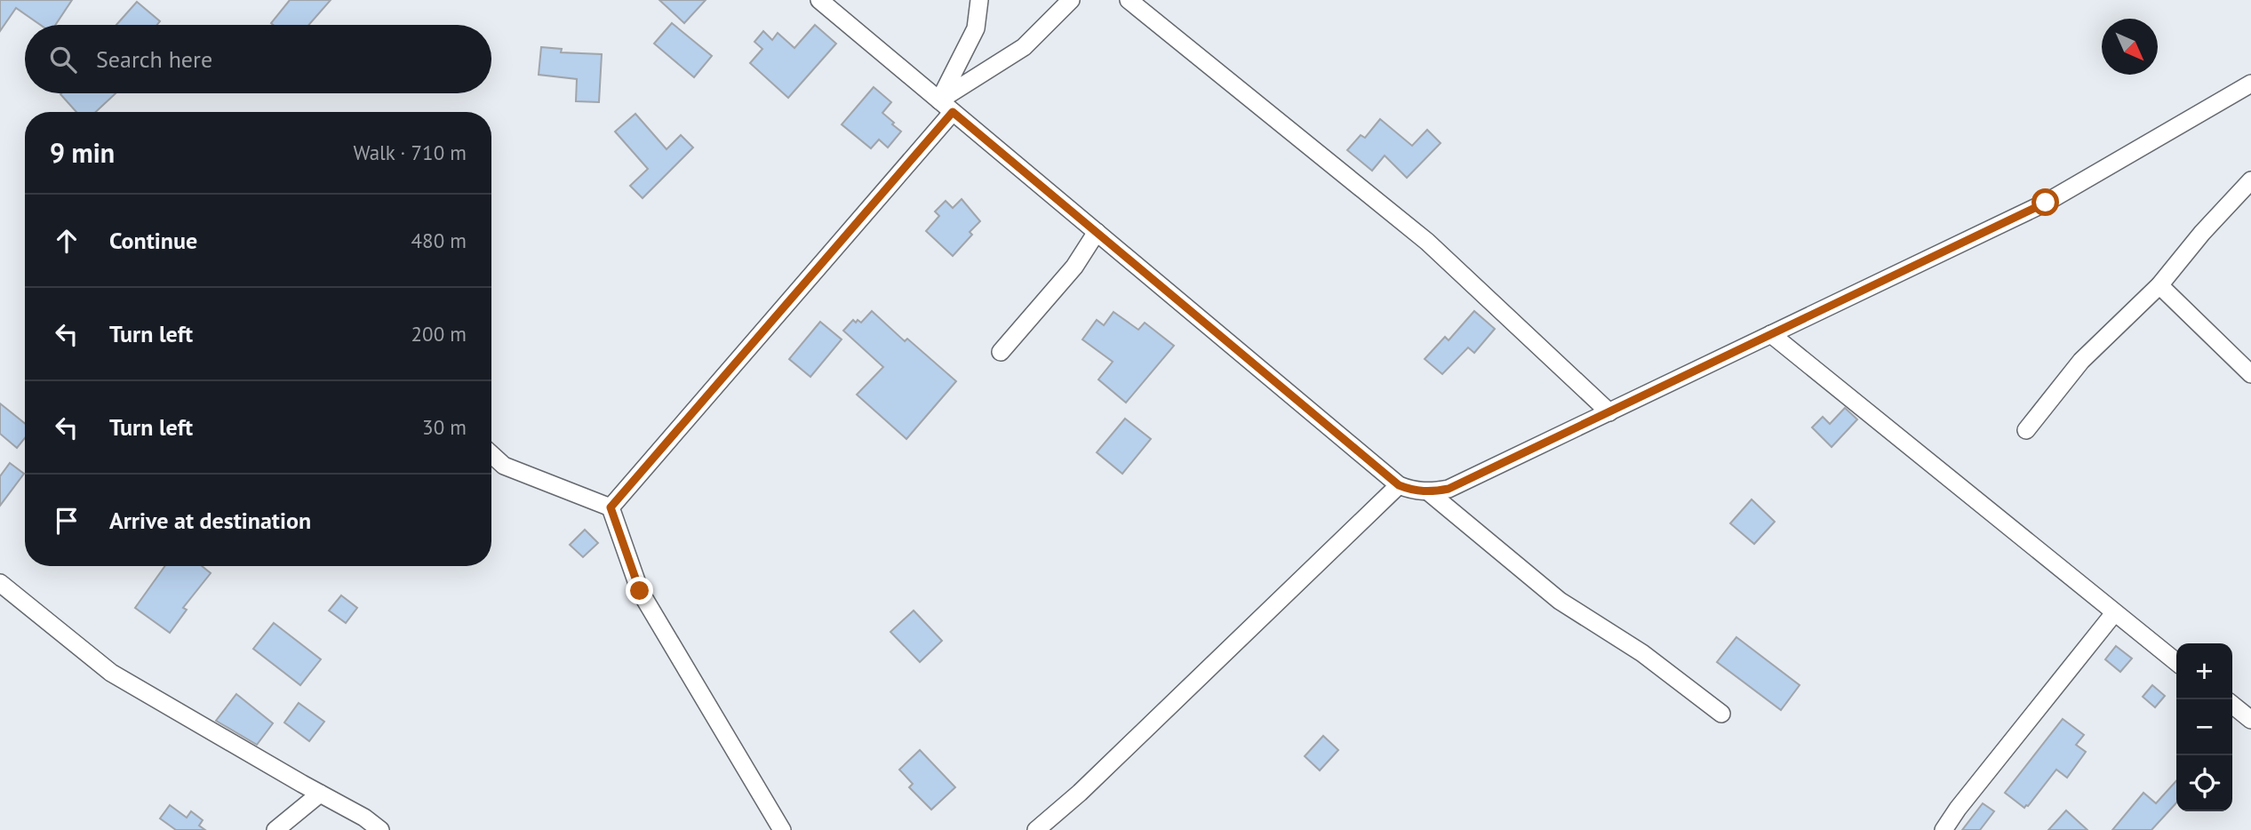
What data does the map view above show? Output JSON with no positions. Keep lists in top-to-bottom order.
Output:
{
  "north": "bottom right",
  "page": {
    "search": "Search here",
    "heading": ["9 min", "Walk · 710 m"],
    "list": [
      ["Continue", "480 m"],
      ["Turn left", "200 m"],
      ["Turn left", "30 m"],
      "Arrive at destination"
    ],
    "map_buttons": ["+", "−"]
  }
}
